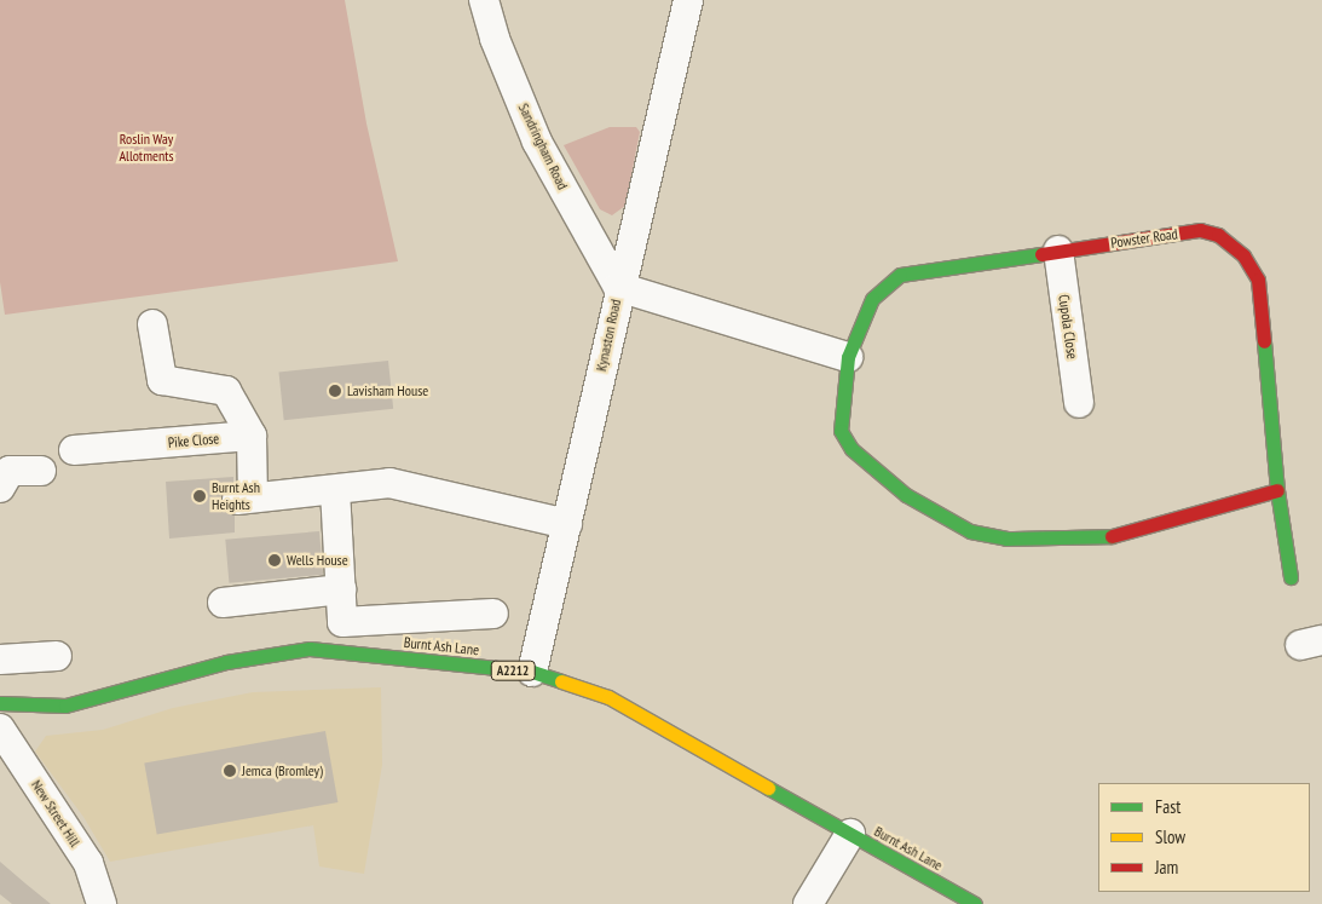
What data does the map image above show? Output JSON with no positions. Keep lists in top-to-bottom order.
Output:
{
  "streets": {
    "street": [
      "Sandringham Road",
      "Powster Road",
      "Cupola Close",
      "Kynaston Road",
      "Pike Close",
      "Burnt Ash Lane",
      "A2212",
      "New Street Hill"
    ]
  },
  "crossings": [
    ["Sandringham Road", "Kynaston Road"],
    ["Powster Road", "Cupola Close"],
    ["Kynaston Road", "Burnt Ash Lane"],
    ["Burnt Ash Lane", "New Street Hill"]
  ],
  "parks": ["Roslin Way Allotments"],
  "places": [
    "Lavisham House",
    "Burnt Ash Heights",
    "Wells House",
    "Jemca (Bromley)"
  ],
  "legend": ["Fast", "Slow", "Jam"]
}
